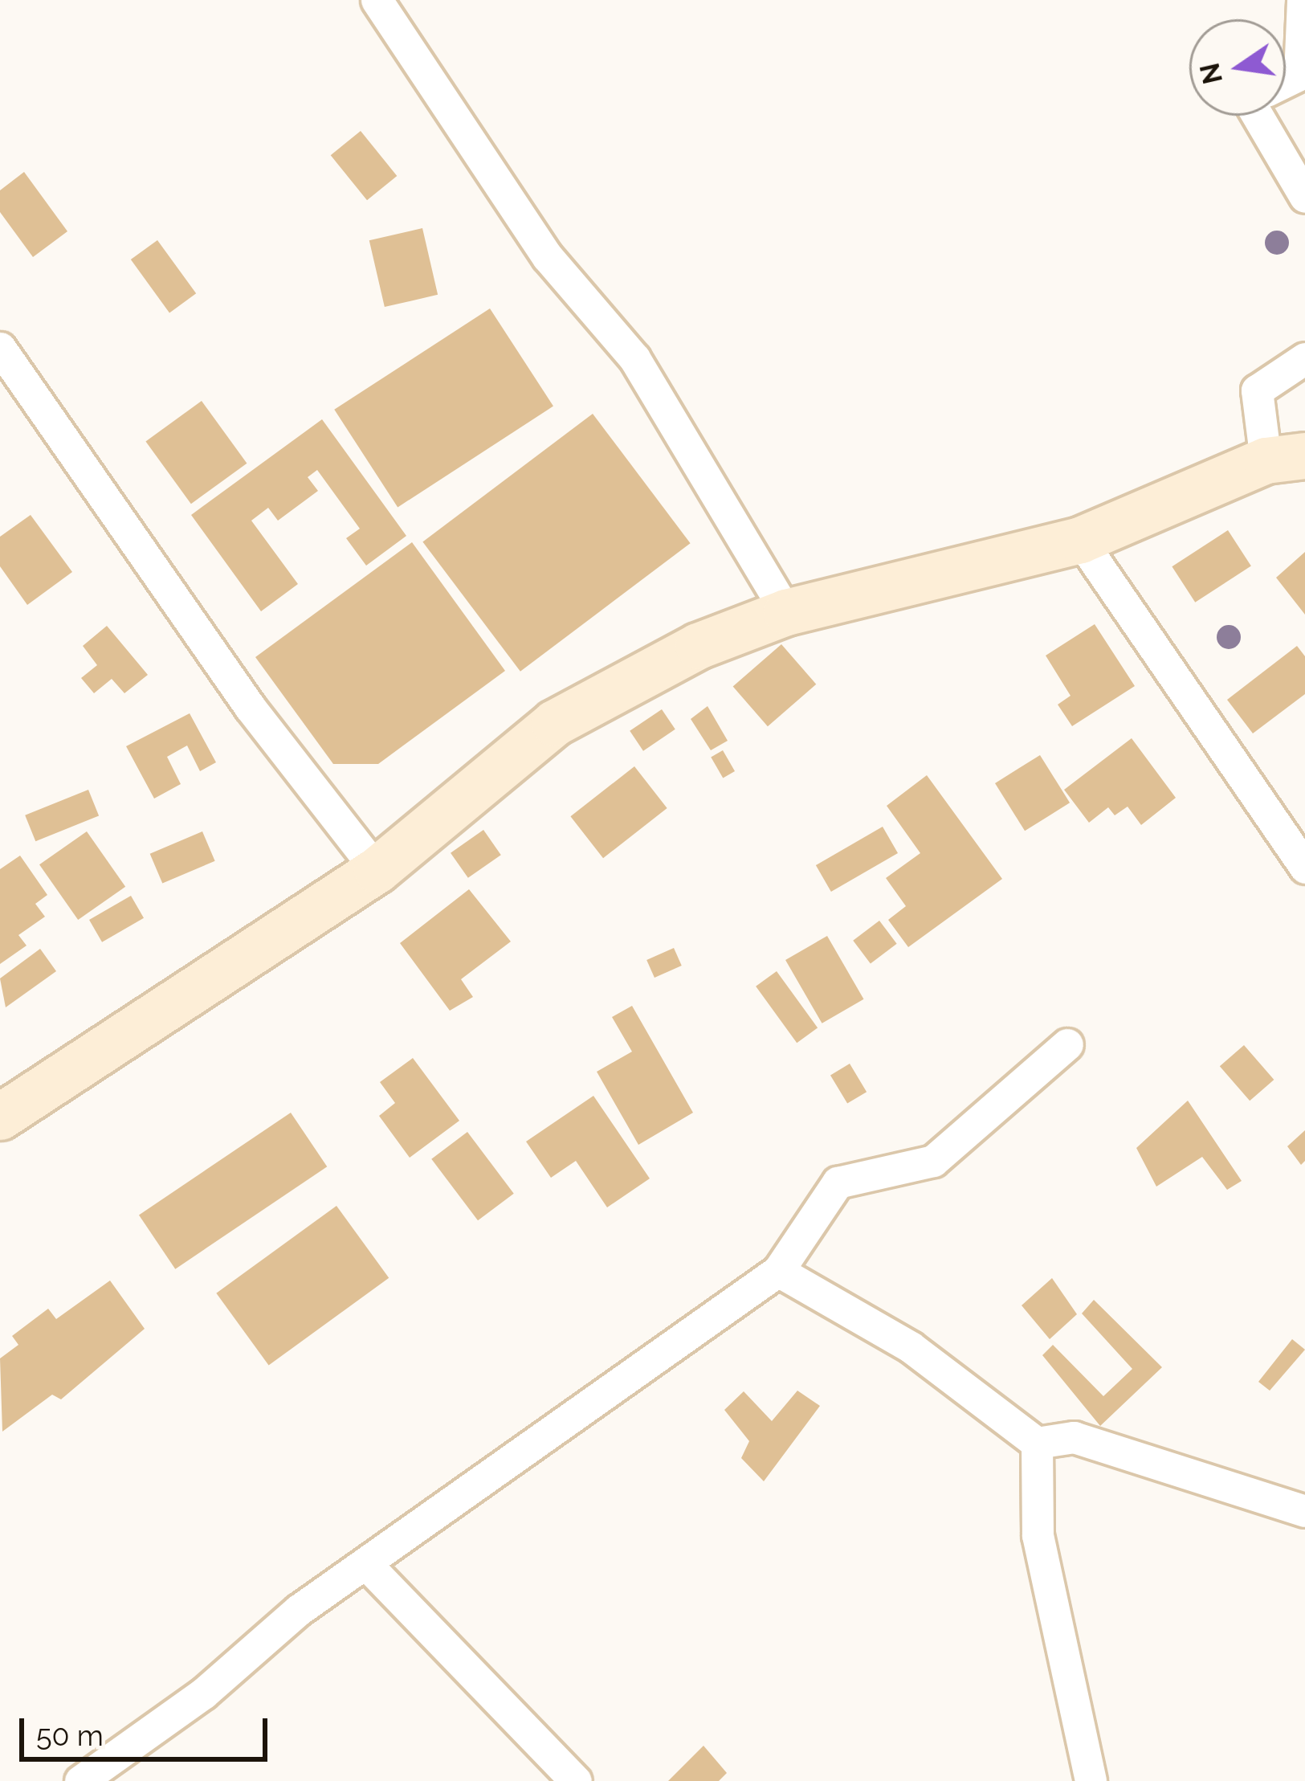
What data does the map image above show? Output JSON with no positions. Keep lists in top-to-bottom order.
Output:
{
  "scale_bar": "50 m",
  "north": "left"
}
